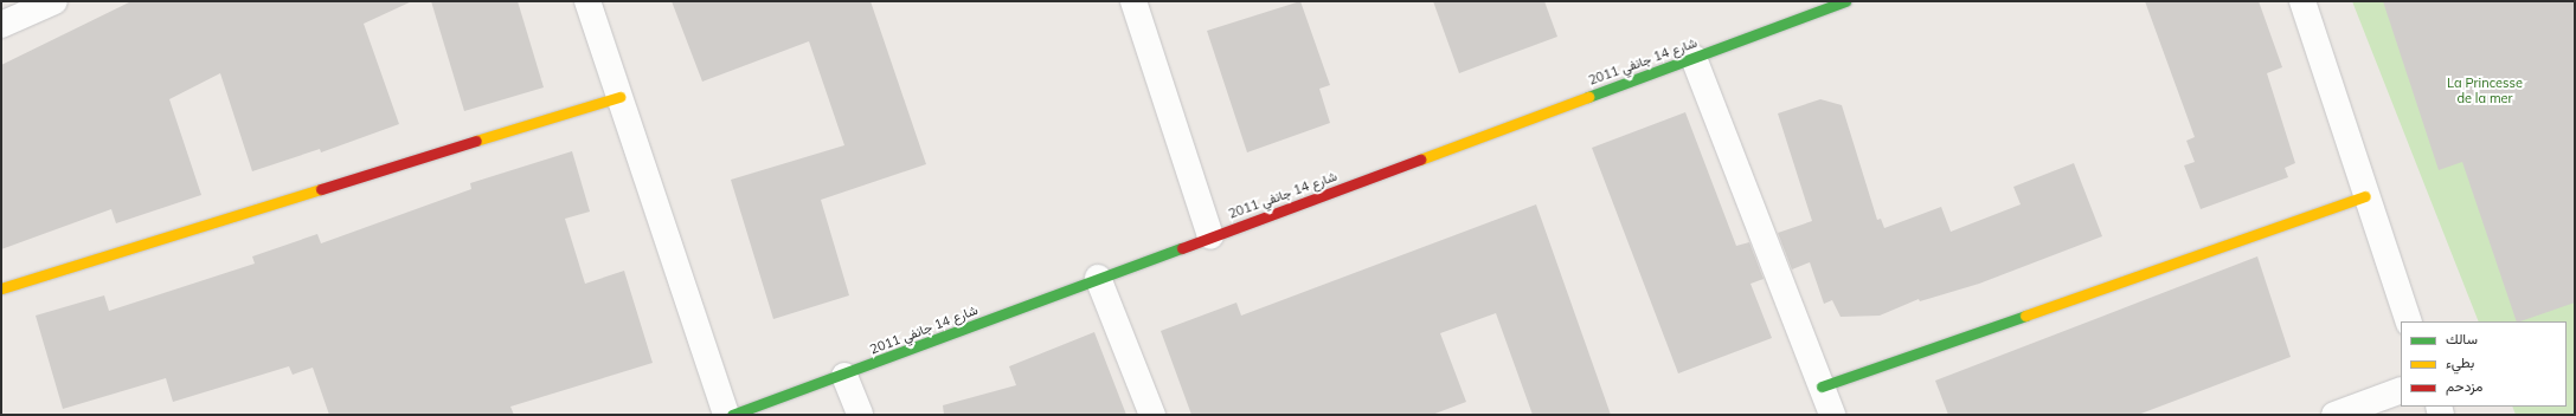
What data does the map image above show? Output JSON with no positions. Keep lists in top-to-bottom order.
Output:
{
  "streets": {
    "street": ["شارع 14 جانفي 2011"]
  },
  "parks": ["La Princesse de la mer"],
  "legend": ["سالك", "بطيء", "مزدحم"]
}
